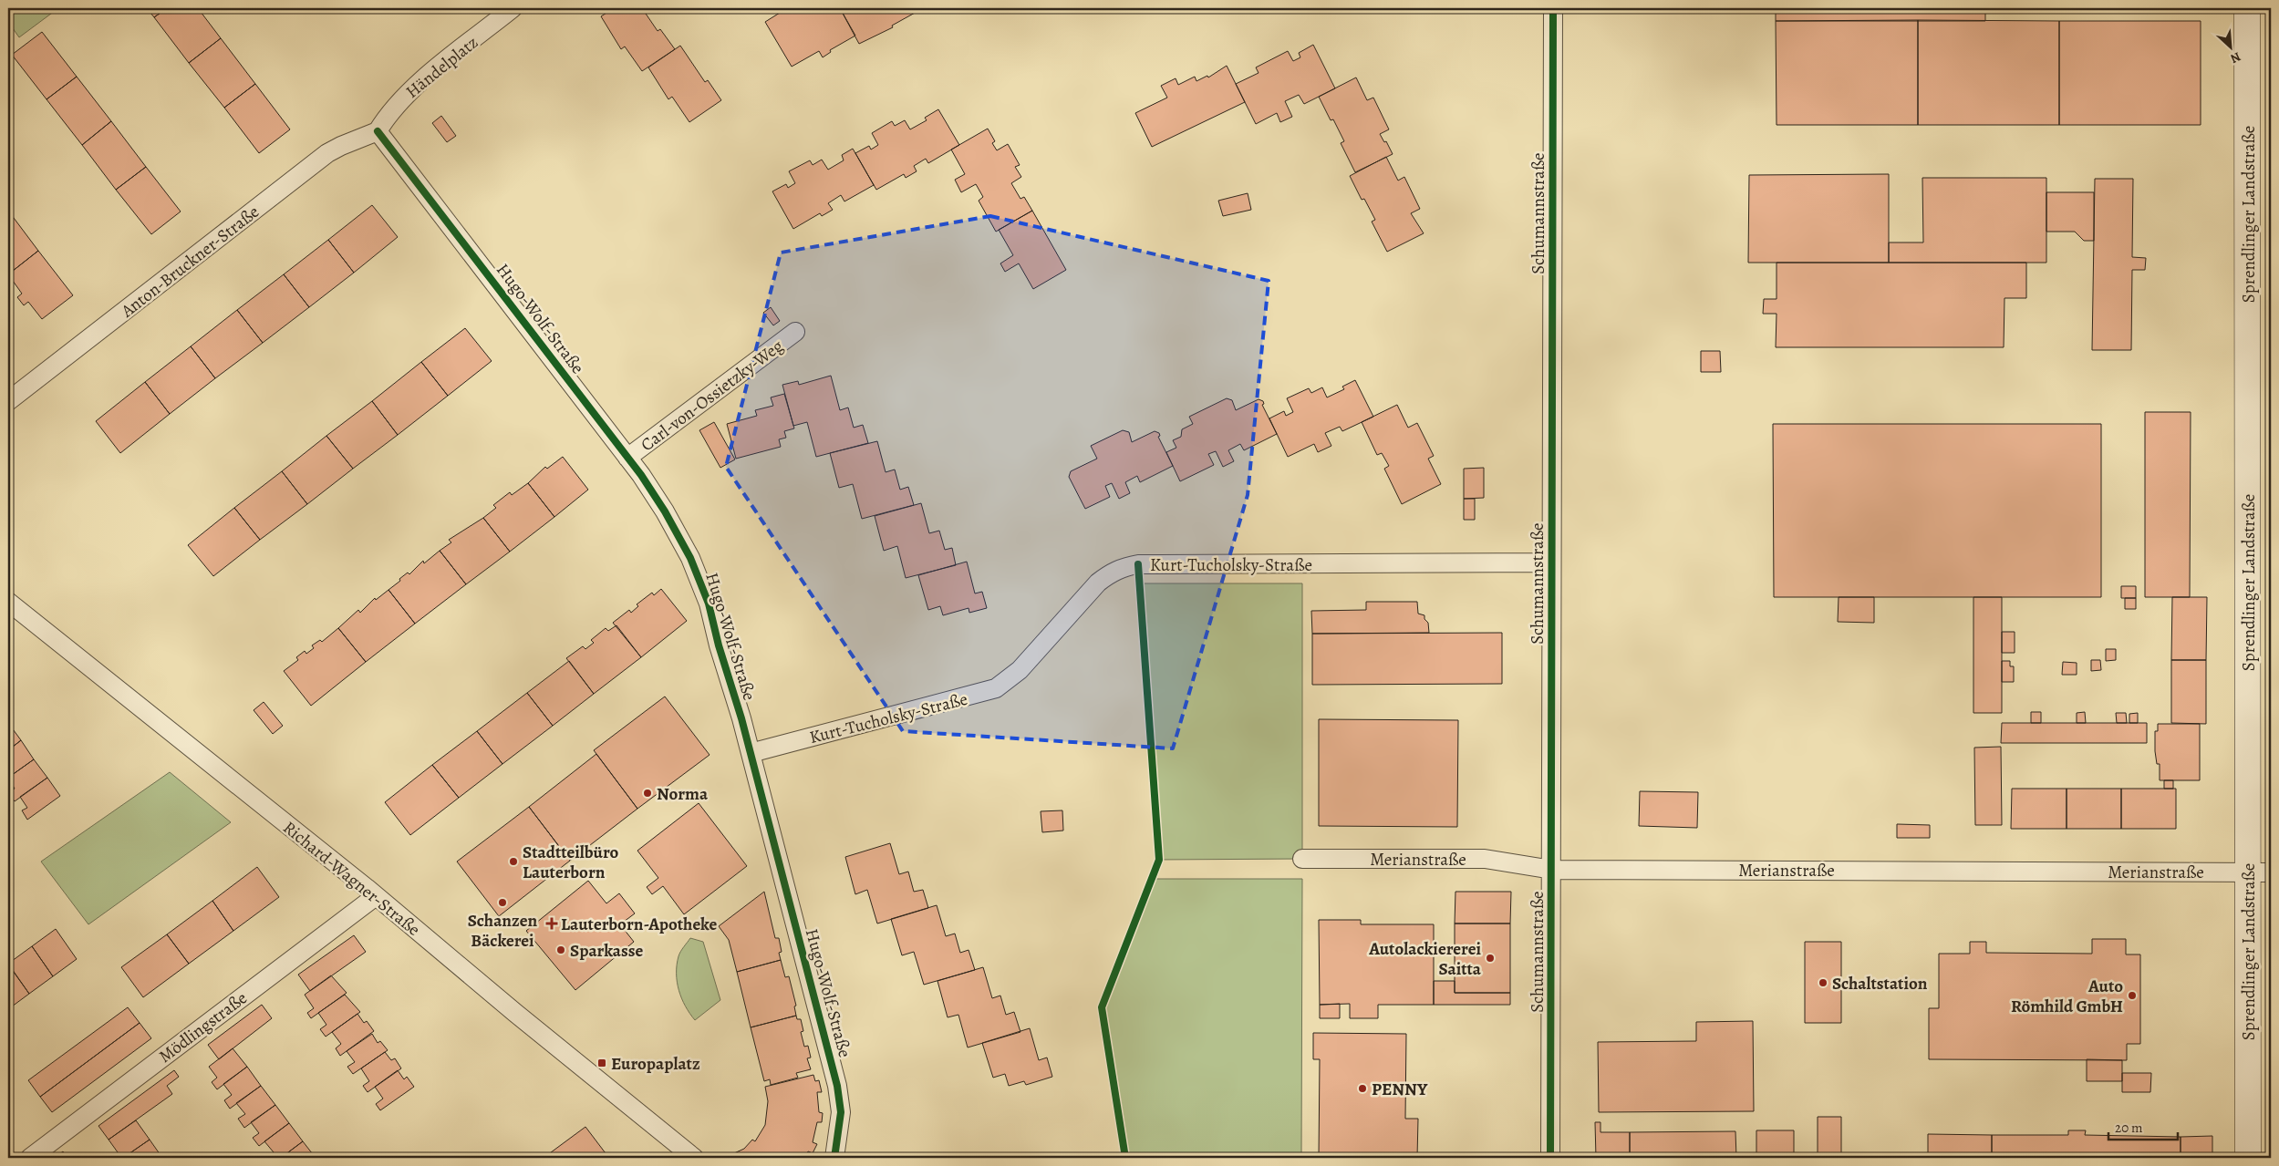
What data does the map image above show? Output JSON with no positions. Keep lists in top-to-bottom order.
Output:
{
  "streets": {
    "main road": ["Sprendlinger Landstraße"],
    "street": [
      "Händelplatz",
      "Schumannstraße",
      "Anton-Bruckner-Straße",
      "Hugo-Wolf-Straße",
      "Carl-von-Ossietzky-Weg",
      "Kurt-Tucholsky-Straße",
      "Merianstraße",
      "Richard-Wagner-Straße",
      "Mödlingstraße"
    ]
  },
  "crossings": [
    ["Händelplatz", "Anton-Bruckner-Straße"],
    ["Händelplatz", "Hugo-Wolf-Straße"],
    ["Schumannstraße", "Kurt-Tucholsky-Straße"],
    ["Schumannstraße", "Merianstraße"],
    ["Sprendlinger Landstraße", "Merianstraße"],
    ["Anton-Bruckner-Straße", "Hugo-Wolf-Straße"],
    ["Hugo-Wolf-Straße", "Carl-von-Ossietzky-Weg"],
    ["Hugo-Wolf-Straße", "Kurt-Tucholsky-Straße"],
    ["Richard-Wagner-Straße", "Mödlingstraße"]
  ],
  "places": {
    "other": [
      "Norma",
      "Stadtteilbüro Lauterborn",
      "Schanzen Bäckerei",
      "Sparkasse",
      "Autolackiererei Saitta",
      "Schaltstation",
      "Auto Römhild GmbH",
      "PENNY"
    ],
    "health": ["Lauterborn-Apotheke"],
    "transit": ["Europaplatz"]
  },
  "scale_bar": "20 m",
  "north": "bottom right"
}
